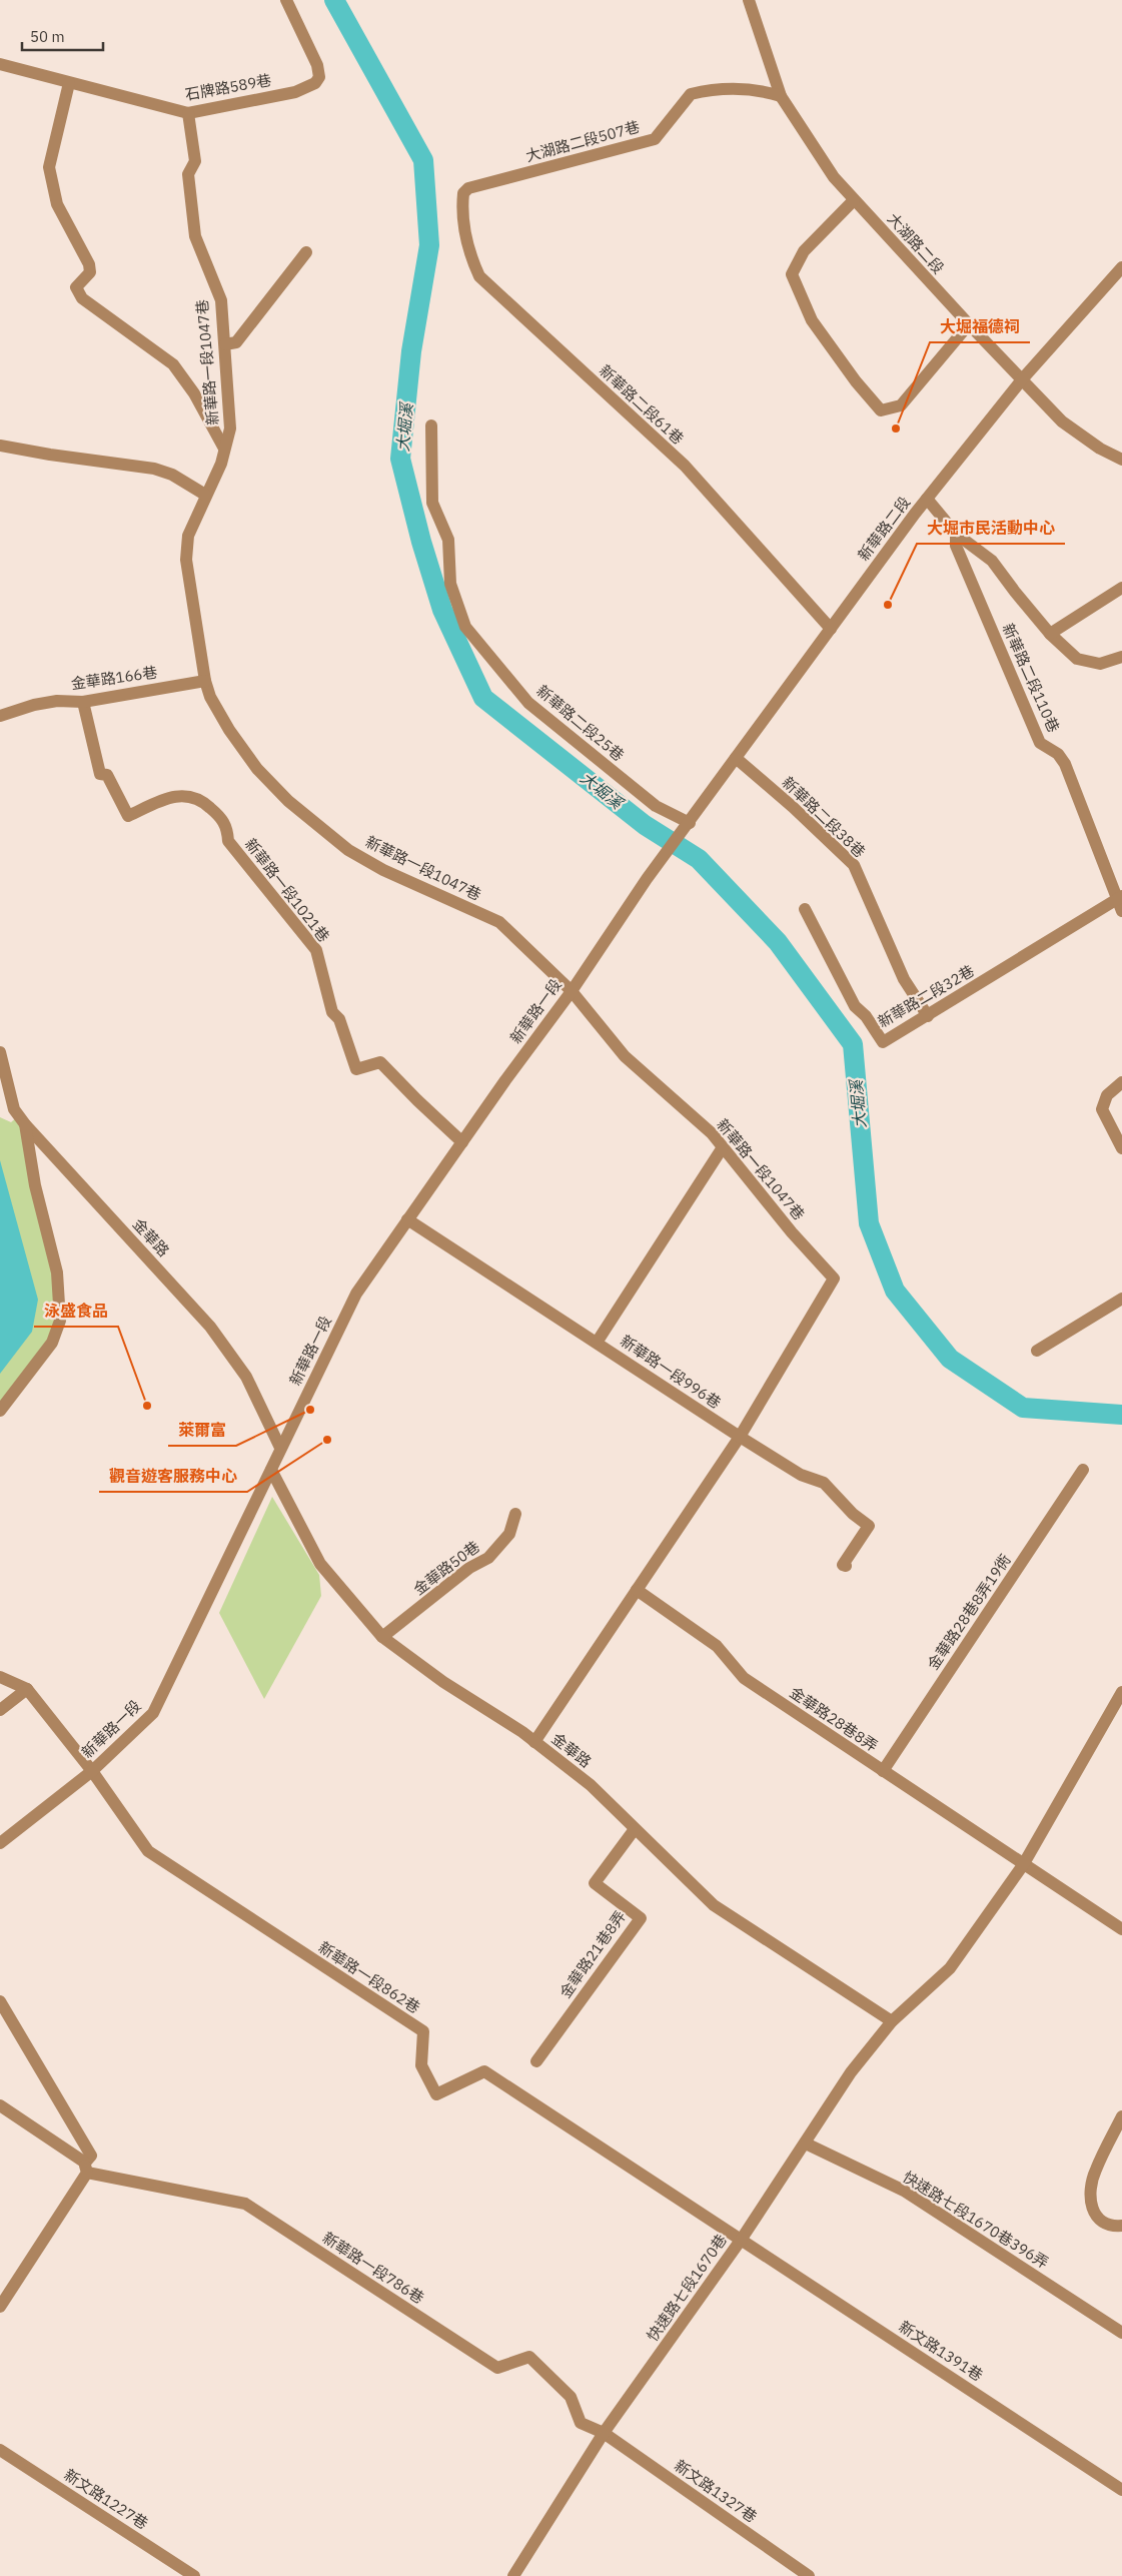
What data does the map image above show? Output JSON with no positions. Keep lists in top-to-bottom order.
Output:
{
  "streets": {
    "street": [
      "石牌路589巷",
      "大湖路二段507巷",
      "大湖路二段",
      "新華路一段1047巷",
      "新華路二段61巷",
      "新華路二段",
      "金華路166巷",
      "新華路二段110巷",
      "新華路二段25巷",
      "新華路二段38巷",
      "新華路一段1021巷",
      "新華路二段32巷",
      "新華路一段",
      "金華路",
      "新華路一段996巷",
      "金華路50巷",
      "金華路28巷8弄19衖",
      "金華路28巷8弄",
      "金華路21巷8弄",
      "新華路一段862巷",
      "快速路七段1670巷396弄",
      "新華路一段786巷",
      "快速路七段1670巷",
      "新文路1391巷",
      "新文路1327巷",
      "新文路1227巷"
    ]
  },
  "crossings": [
    ["石牌路589巷", "新華路一段1047巷"],
    ["大湖路二段507巷", "大湖路二段"],
    ["大湖路二段507巷", "新華路二段61巷"],
    ["大湖路二段", "新華路二段"],
    ["新華路一段1047巷", "金華路166巷"],
    ["新華路一段1047巷", "新華路一段"],
    ["新華路一段1047巷", "新華路一段996巷"],
    ["新華路二段61巷", "新華路二段"],
    ["新華路二段", "新華路二段25巷"],
    ["新華路二段", "新華路二段38巷"],
    ["新華路二段", "新華路一段"],
    ["金華路166巷", "新華路一段1021巷"],
    ["新華路二段110巷", "新華路二段32巷"],
    ["新華路二段25巷", "新華路一段"],
    ["新華路二段38巷", "新華路二段32巷"],
    ["新華路一段1021巷", "新華路一段"],
    ["新華路一段", "金華路"],
    ["新華路一段", "新華路一段996巷"],
    ["新華路一段", "新華路一段862巷"],
    ["金華路", "金華路50巷"],
    ["金華路", "金華路21巷8弄"],
    ["金華路", "快速路七段1670巷"],
    ["金華路28巷8弄19衖", "金華路28巷8弄"],
    ["金華路28巷8弄", "快速路七段1670巷"],
    ["新華路一段862巷", "快速路七段1670巷"],
    ["新華路一段862巷", "新文路1391巷"],
    ["快速路七段1670巷396弄", "快速路七段1670巷"],
    ["新華路一段786巷", "快速路七段1670巷"],
    ["新華路一段786巷", "新文路1327巷"],
    ["快速路七段1670巷", "新文路1391巷"],
    ["快速路七段1670巷", "新文路1327巷"]
  ],
  "water": ["大堀溪"],
  "places": [
    "大堀福德祠",
    "大堀市民活動中心",
    "泳盛食品",
    "萊爾富",
    "觀音遊客服務中心"
  ],
  "scale_bar": "50 m"
}
